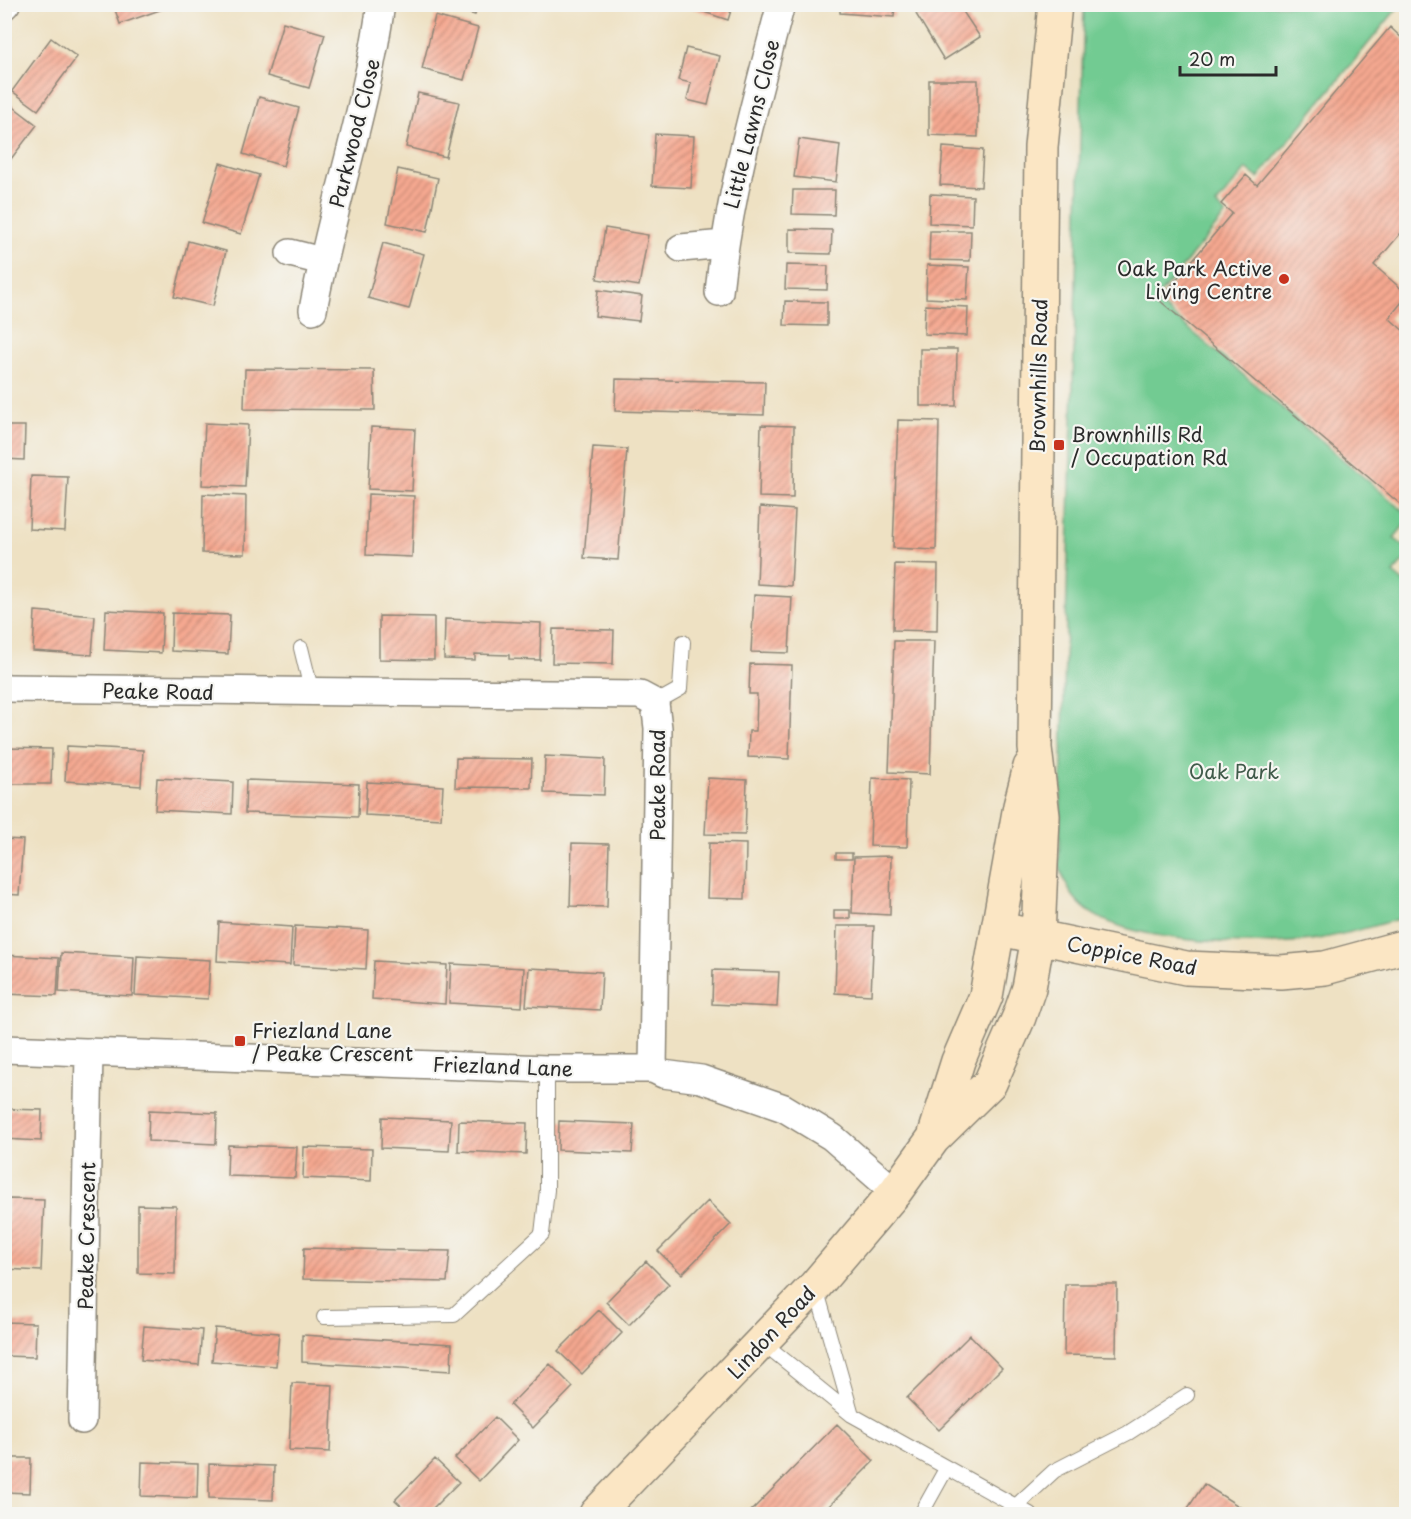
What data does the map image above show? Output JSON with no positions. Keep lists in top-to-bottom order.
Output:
{
  "streets": {
    "main road": ["Brownhills Road", "Coppice Road", "Lindon Road"],
    "street": [
      "Little Lawns Close",
      "Parkwood Close",
      "Peake Road",
      "Friezland Lane",
      "Peake Crescent"
    ]
  },
  "crossings": [
    ["Brownhills Road", "Coppice Road"],
    ["Brownhills Road", "Lindon Road"],
    ["Peake Road", "Friezland Lane"],
    ["Coppice Road", "Lindon Road"],
    ["Friezland Lane", "Peake Crescent"],
    ["Friezland Lane", "Lindon Road"]
  ],
  "parks": ["Oak Park"],
  "places": {
    "other": ["Oak Park Active Living Centre"],
    "transit": ["Brownhills Rd / Occupation Rd", "Friezland Lane / Peake Crescent"]
  },
  "scale_bar": "20 m"
}
